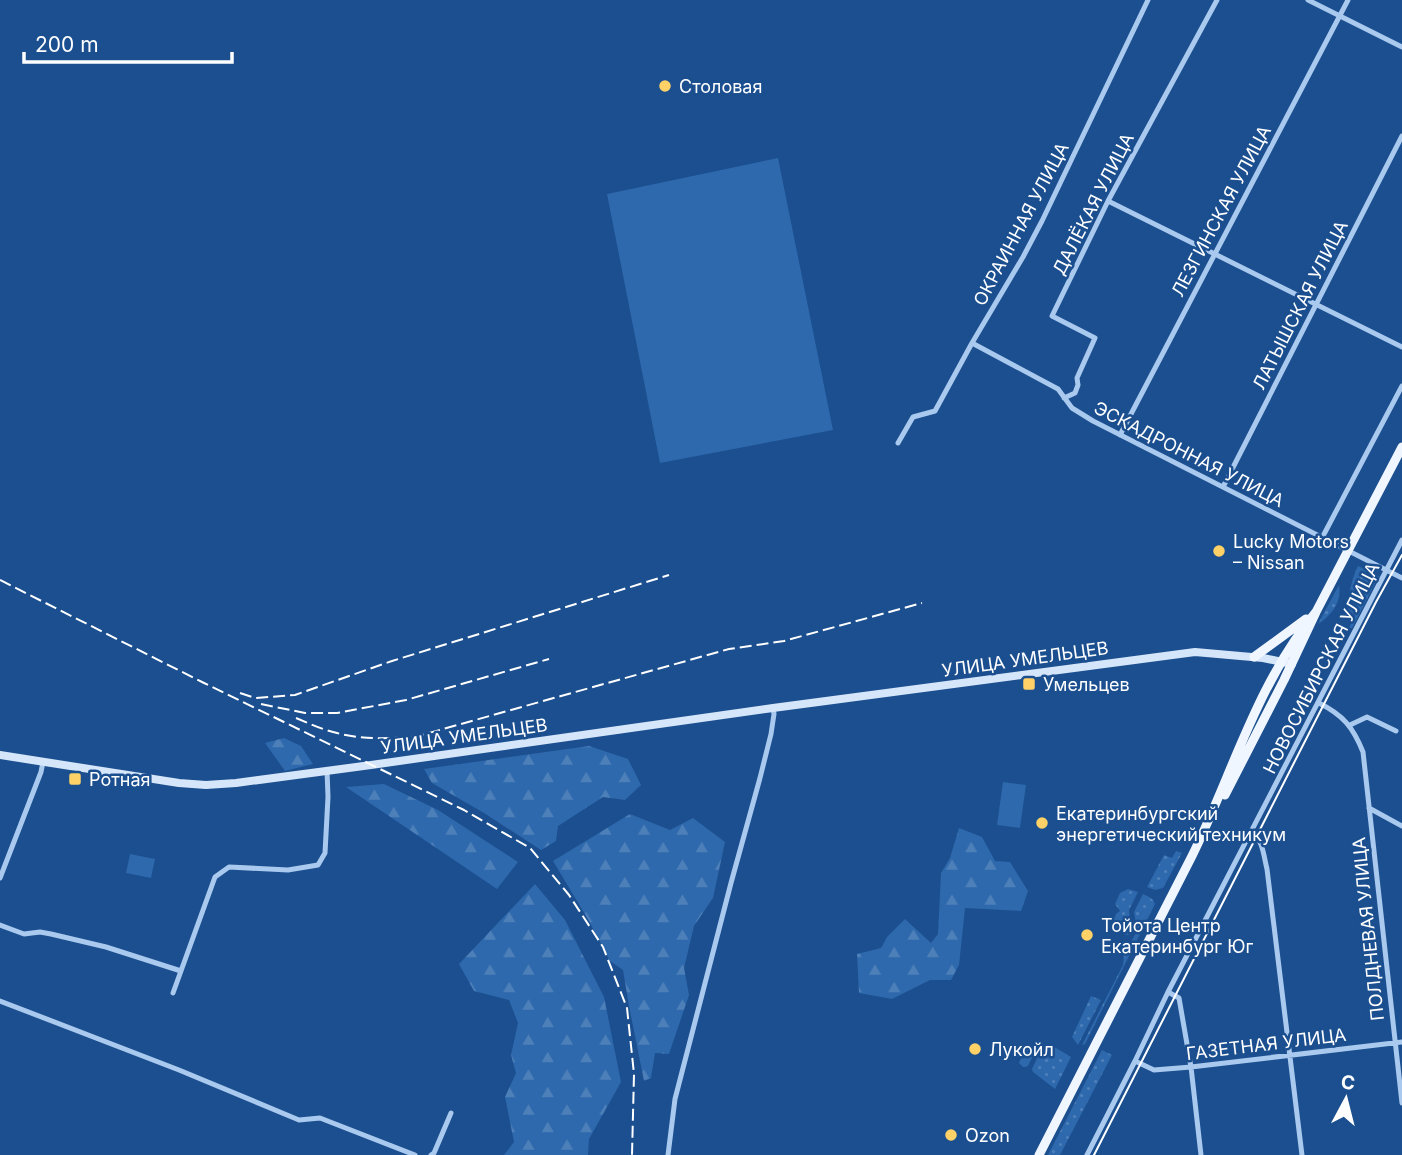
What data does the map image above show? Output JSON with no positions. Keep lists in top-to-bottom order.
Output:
{
  "streets": {
    "street": [
      "ДАЛЁКАЯ УЛИЦА",
      "ЛЕЗГИНСКАЯ УЛИЦА",
      "ОКРАИННАЯ УЛИЦА",
      "ЛАТЫШСКАЯ УЛИЦА",
      "ЭСКАДРОННАЯ УЛИЦА",
      "УЛИЦА УМЕЛЬЦЕВ",
      "НОВОСИБИРСКАЯ УЛИЦА",
      "ПОЛДНЕВАЯ УЛИЦА",
      "ГАЗЕТНАЯ УЛИЦА"
    ]
  },
  "crossings": [
    ["ДАЛЁКАЯ УЛИЦА", "ЭСКАДРОННАЯ УЛИЦА"],
    ["ЛЕЗГИНСКАЯ УЛИЦА", "ЭСКАДРОННАЯ УЛИЦА"],
    ["ОКРАИННАЯ УЛИЦА", "ЭСКАДРОННАЯ УЛИЦА"],
    ["ЛАТЫШСКАЯ УЛИЦА", "ЭСКАДРОННАЯ УЛИЦА"],
    ["ЭСКАДРОННАЯ УЛИЦА", "НОВОСИБИРСКАЯ УЛИЦА"],
    ["НОВОСИБИРСКАЯ УЛИЦА", "ГАЗЕТНАЯ УЛИЦА"],
    ["ПОЛДНЕВАЯ УЛИЦА", "ГАЗЕТНАЯ УЛИЦА"]
  ],
  "places": {
    "other": [
      "Столовая",
      "Lucky Motors – Nissan",
      "Екатеринбургский энергетический техникум",
      "Тойота Центр Екатеринбург Юг",
      "Лукойл",
      "Ozon"
    ],
    "transit": ["Умельцев", "Ротная"]
  },
  "scale_bar": "200 m",
  "north": "top"
}
